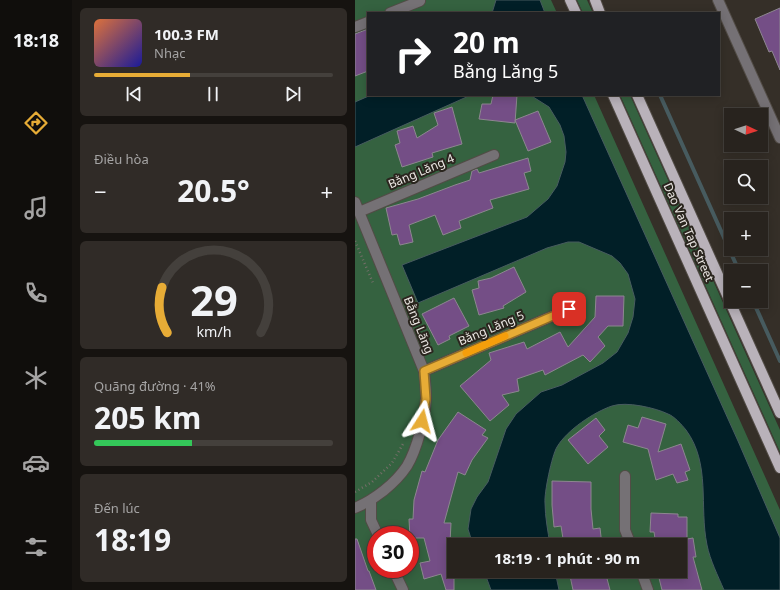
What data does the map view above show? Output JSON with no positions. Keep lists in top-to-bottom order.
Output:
{
  "streets": {
    "main road": ["Dao Van Tap Street"],
    "street": ["Bằng Lăng 4", "Bằng Lăng", "Bằng Lăng 5"]
  },
  "crossings": [
    ["Bằng Lăng 4", "Bằng Lăng"],
    ["Bằng Lăng", "Bằng Lăng 5"]
  ],
  "north": "right",
  "page": {
    "tabs": "18:18",
    "turn": ["20 m", "Bằng Lăng 5"],
    "song": ["100.3 FM", "Nhạc"],
    "map_buttons": ["+", "−"],
    "tile": [
      "Điều hòa",
      ["Quãng đường · 41%", "205 km"],
      ["Đến lúc", "18:19"]
    ],
    "heat": ["−", "20.5°", "+"],
    "limit": "30",
    "trip": "18:19 · 1 phút · 90 m",
    "gauge": ["29", "km/h"]
  }
}
